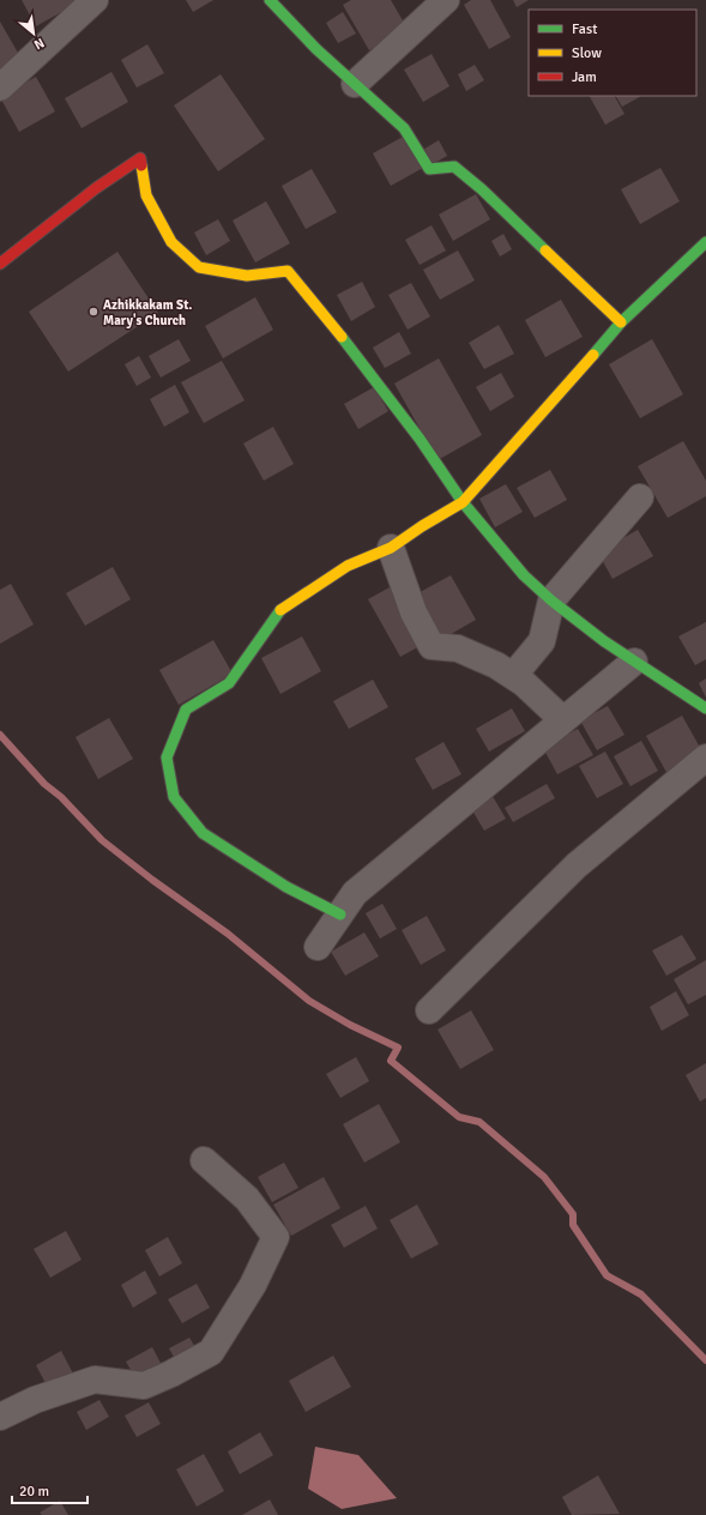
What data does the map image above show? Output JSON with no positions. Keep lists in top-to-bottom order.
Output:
{
  "places": ["Azhikkakam St. Mary's Church"],
  "legend": ["Fast", "Slow", "Jam"],
  "scale_bar": "20 m",
  "north": "bottom right"
}
